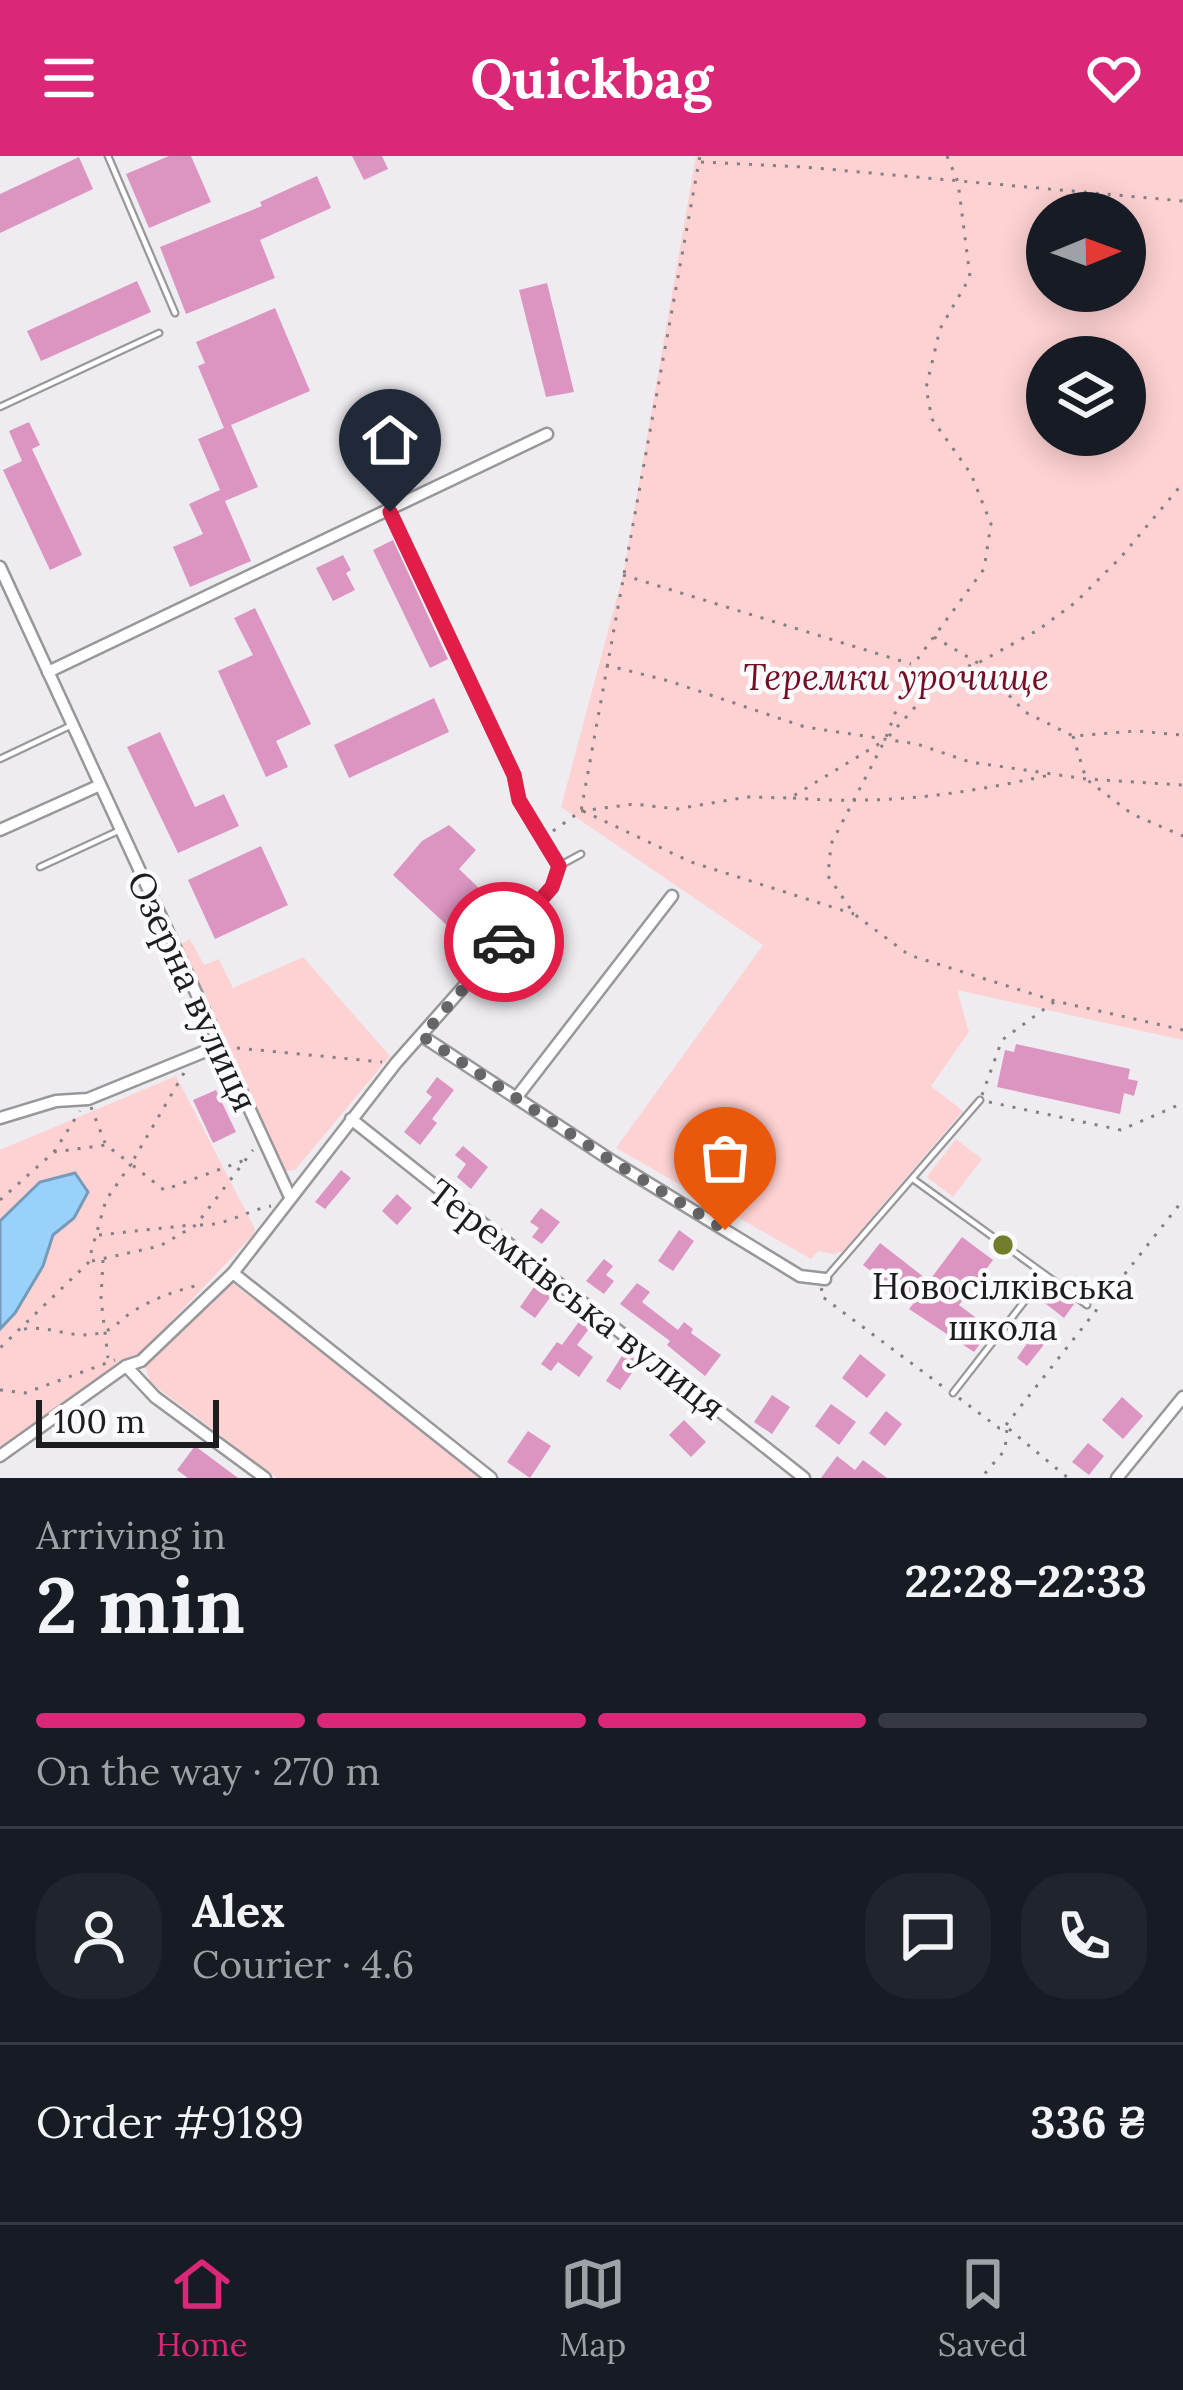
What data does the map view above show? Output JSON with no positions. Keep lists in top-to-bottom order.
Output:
{
  "streets": {
    "street": ["Озерна вулиця", "Теремківська вулиця"]
  },
  "parks": ["Теремки урочище"],
  "places": ["Новосілківська школа"],
  "scale_bar": "100 m",
  "north": "right",
  "page": {
    "header": "Quickbag",
    "scale": "100 m",
    "heading": ["2 min", "Arriving in", "22:28–22:33"],
    "panel": [
      "Alex",
      "Courier · 4.6",
      "Order #9189",
      "336 ₴"
    ],
    "bar": "On the way · 270 m",
    "tabs": ["Home", "Map", "Saved"]
  }
}
